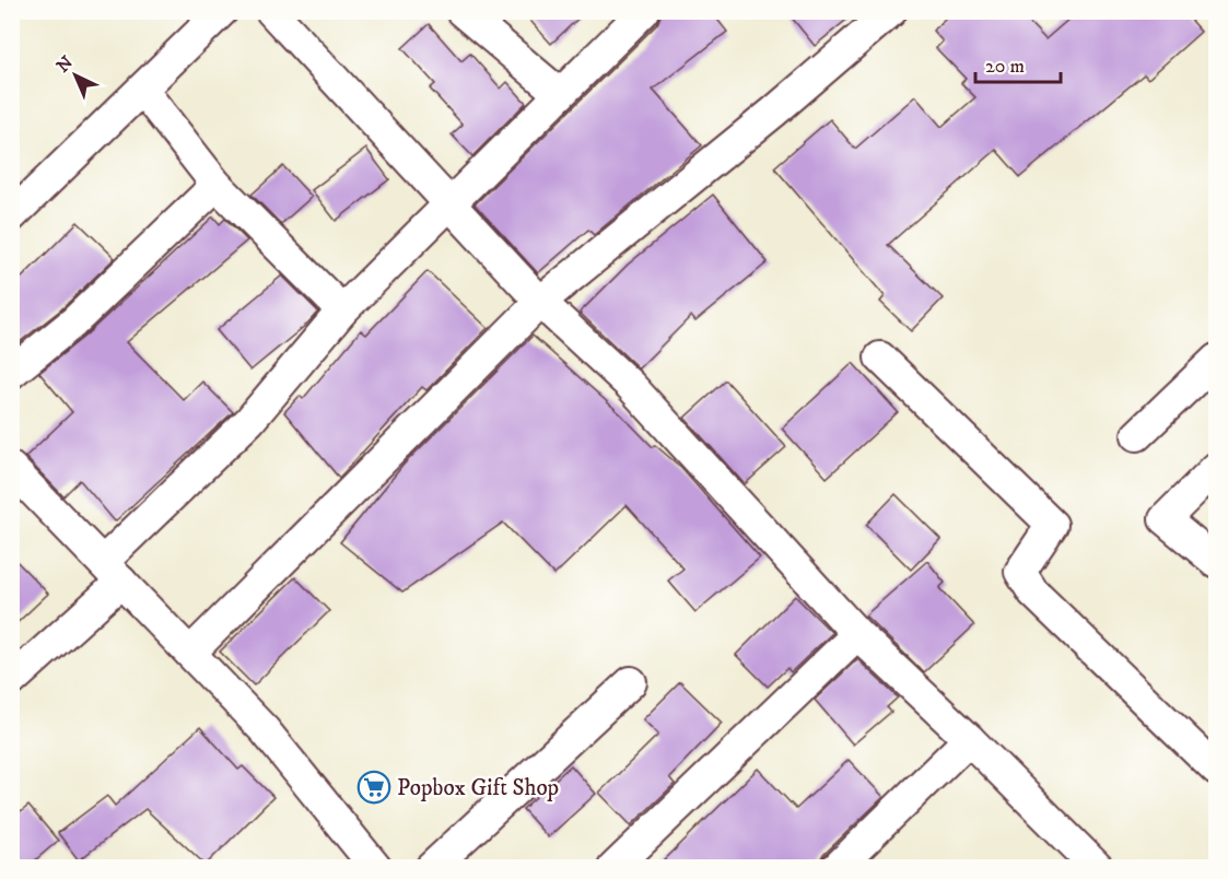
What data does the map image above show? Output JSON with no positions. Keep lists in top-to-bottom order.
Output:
{
  "places": {
    "supermarket": ["Popbox Gift Shop"]
  },
  "scale_bar": "20 m",
  "north": "top left"
}
